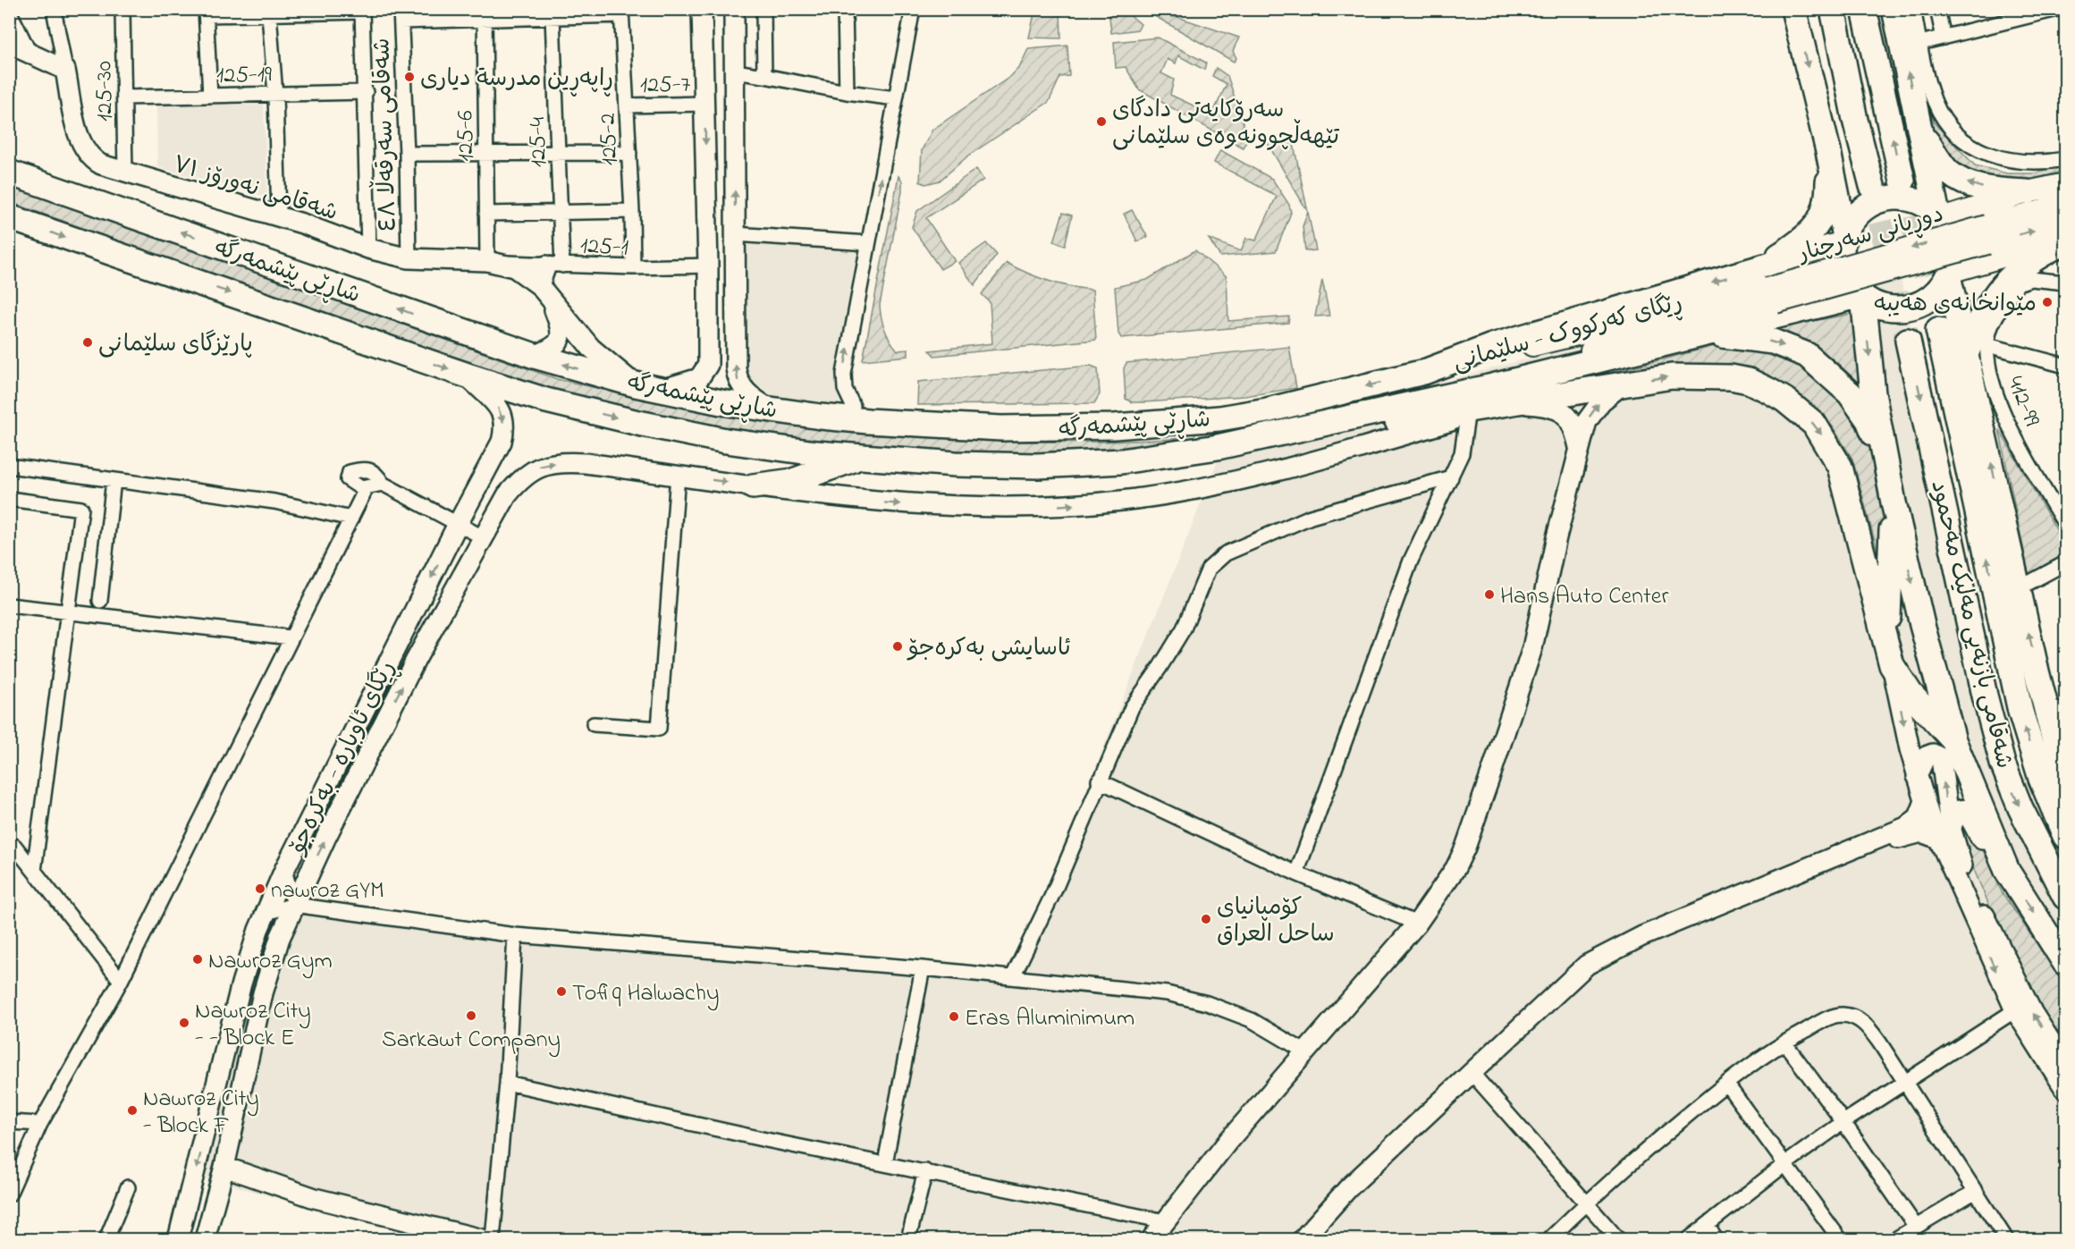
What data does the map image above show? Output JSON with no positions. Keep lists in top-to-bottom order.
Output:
{
  "streets": {
    "highway": ["شاڕێی پێشمەرگە", "شەقامی بازنەیی مەلیک مەحمود"],
    "main road": ["دوڕیانی سەرچنار", "ڕێگای کەرکووک - سلێمانی"],
    "street": [
      "125-19",
      "125-7",
      "125-30",
      "شەقامی سەرقەڵا ٤٨",
      "125-6",
      "125-2",
      "125-4",
      "شەقامی نەورۆز ٧١",
      "125-1",
      "412-99",
      "ڕێگای ئاوبارە - بەکرەجۆ"
    ]
  },
  "crossings": [
    ["125-19", "125-30"],
    ["125-7", "125-2"],
    ["125-30", "شەقامی نەورۆز ٧١"],
    ["شەقامی سەرقەڵا ٤٨", "شەقامی نەورۆز ٧١"],
    ["125-6", "شەقامی نەورۆز ٧١"],
    ["125-6", "125-1"],
    ["125-2", "125-1"],
    ["125-4", "125-1"],
    ["شەقامی نەورۆز ٧١", "125-1"],
    ["شەقامی نەورۆز ٧١", "شاڕێی پێشمەرگە"],
    ["دوڕیانی سەرچنار", "شاڕێی پێشمەرگە"],
    ["دوڕیانی سەرچنار", "ڕێگای کەرکووک - سلێمانی"],
    ["شاڕێی پێشمەرگە", "ڕێگای کەرکووک - سلێمانی"]
  ],
  "one_way": ["ڕێگای ئاوبارە - بەکرەجۆ"],
  "places": [
    "ڕاپەڕین مدرسة ديارى",
    "سەرۆکایەتی دادگای تێهەڵچوونەوەی سلێمانی",
    "مێوانخانەی هەیبە",
    "پارێزگای سلێمانی",
    "Hans Auto Center",
    "ئاسایشی بەکرەجۆ",
    "nawroz GYM",
    "کۆمپانیای ساحل العراق",
    "Nawroz Gym",
    "Tofiq Halwachy",
    "Sarkawt Company",
    "Eras Aluminimum",
    "Nawroz City - - Block E",
    "Nawroz City - Block F"
  ]
}
